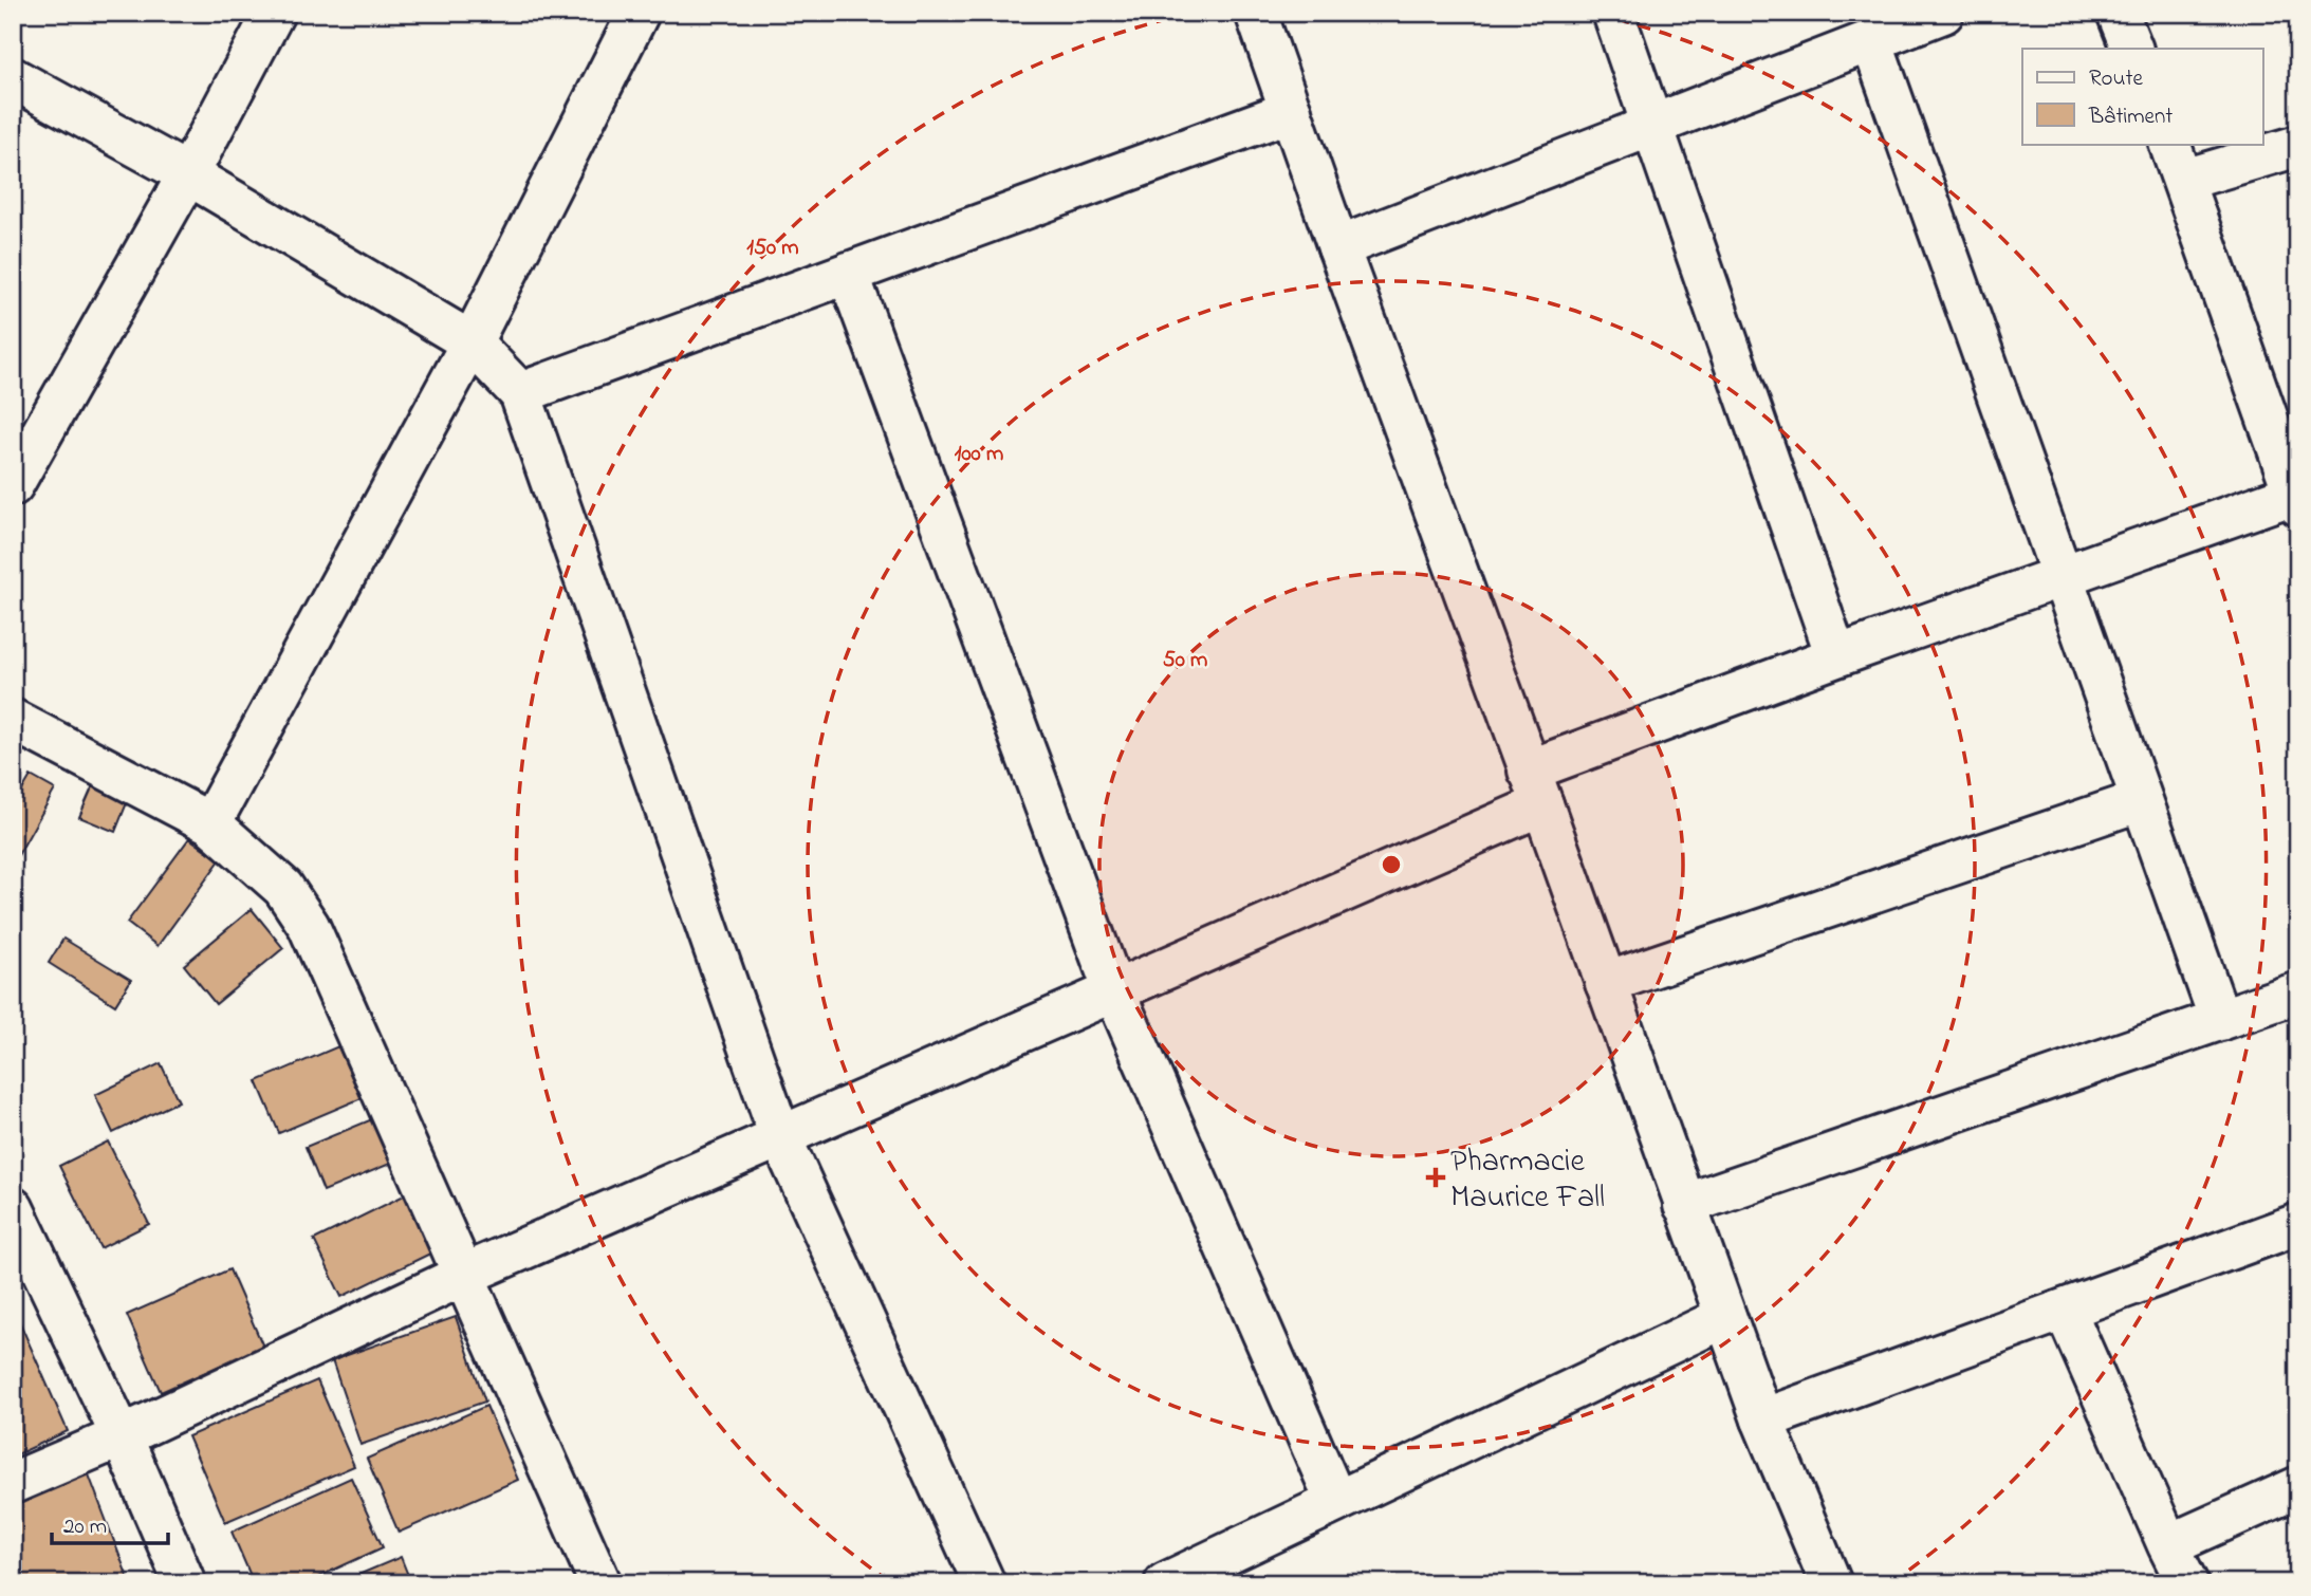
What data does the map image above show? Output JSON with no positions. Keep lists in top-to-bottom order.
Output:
{
  "places": {
    "health": ["Pharmacie Maurice Fall"]
  },
  "legend": ["Route", "Bâtiment"],
  "scale_bar": "20 m",
  "rings": ["150 m", "100 m", "50 m"]
}
